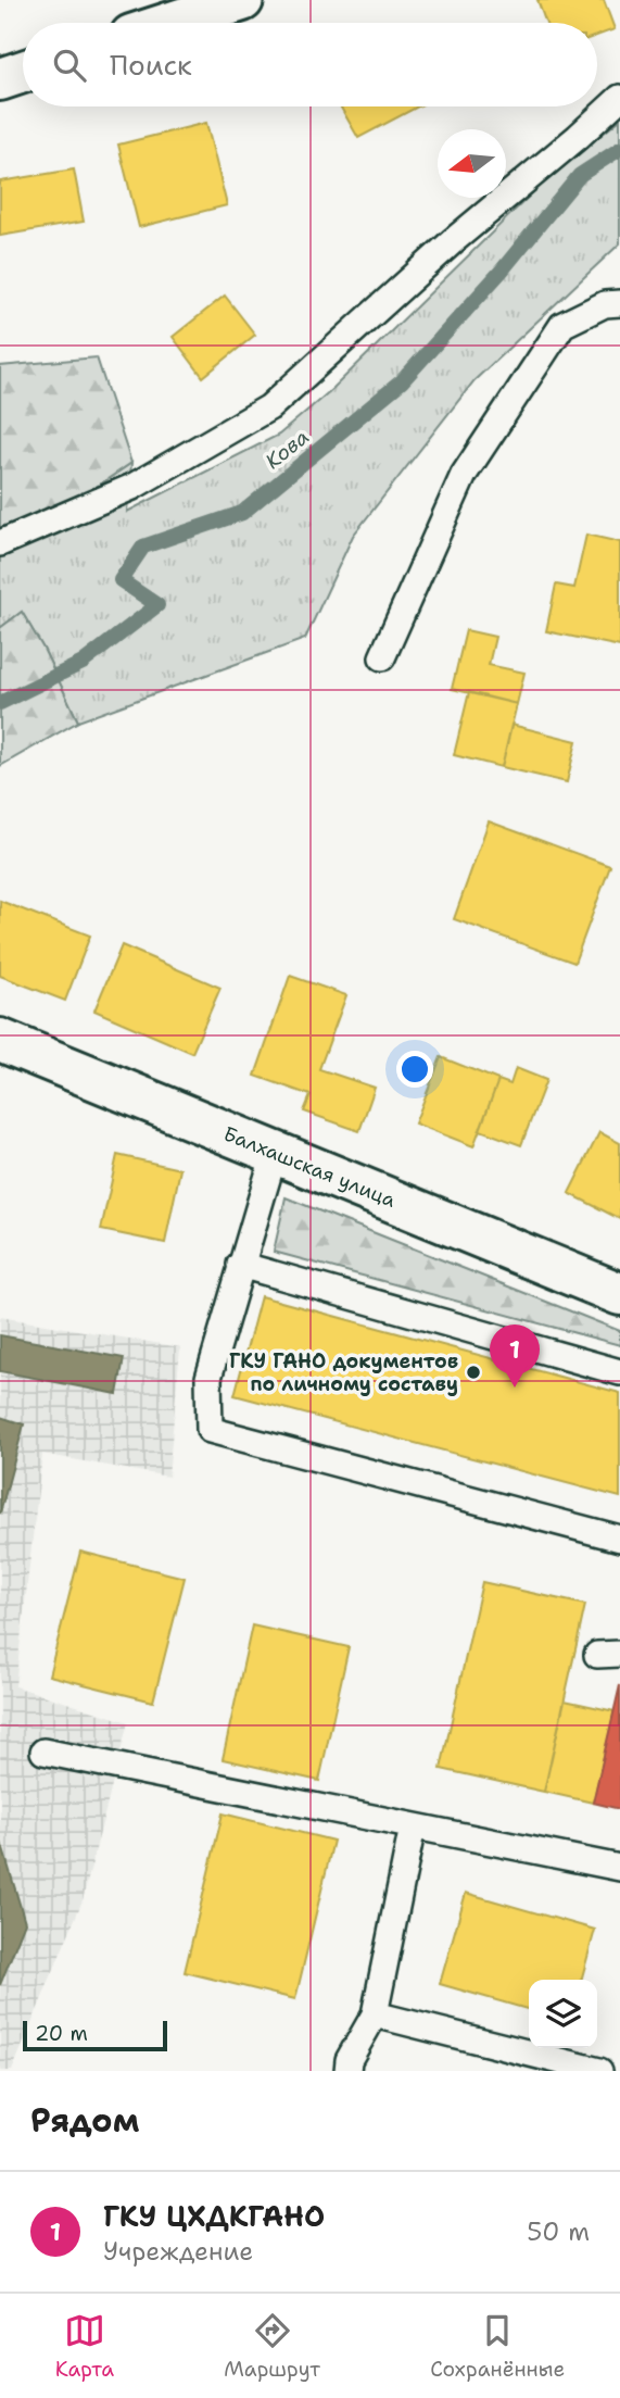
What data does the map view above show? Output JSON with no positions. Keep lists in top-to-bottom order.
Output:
{
  "streets": {
    "street": ["Балхашская улица"]
  },
  "water": ["Кова"],
  "places": ["ГКУ ГАНО документов по личному составу"],
  "scale_bar": "20 m",
  "north": "left",
  "page": {
    "search": "Поиск",
    "pins": "1",
    "scale": "20 m",
    "heading": "Рядом",
    "list": [
      {
        "mark": "1",
        "name": "ГКУ ЦХДКГАНО",
        "note": "Учреждение",
        "value": "50 m"
      }
    ],
    "nav": ["Карта", "Маршрут", "Сохранённые"]
  }
}
